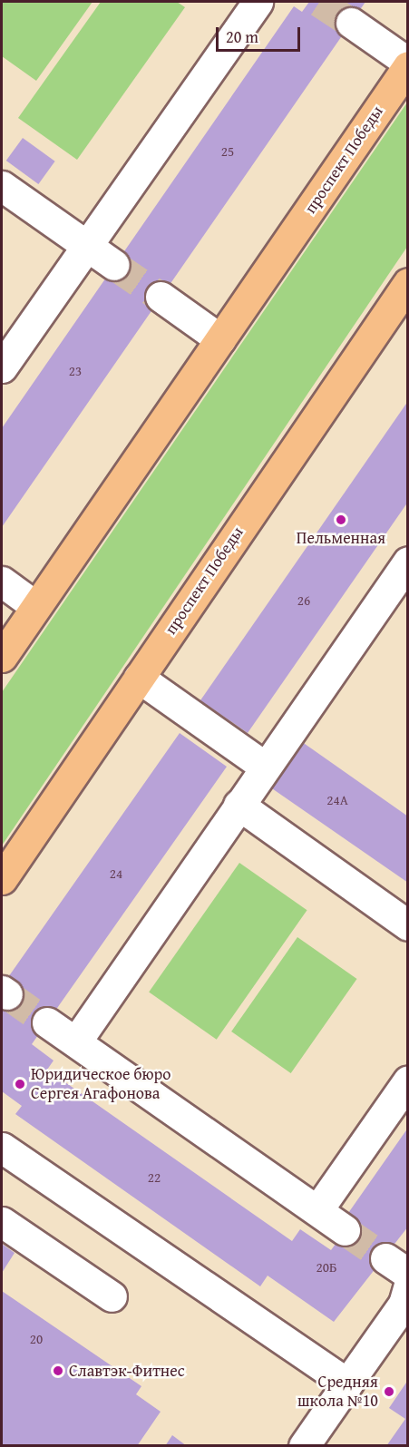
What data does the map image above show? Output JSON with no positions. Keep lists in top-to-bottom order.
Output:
{
  "streets": {
    "main road": ["проспект Победы"]
  },
  "places": [
    "Пельменная",
    "Юридическое бюро Сергея Агафонова",
    "Славтэк-Фитнес",
    "Средняя школа №10"
  ],
  "house_numbers": [
    "25",
    "23",
    "26",
    "24А",
    "24",
    "22",
    "20Б",
    "20"
  ],
  "scale_bar": "20 m"
}
